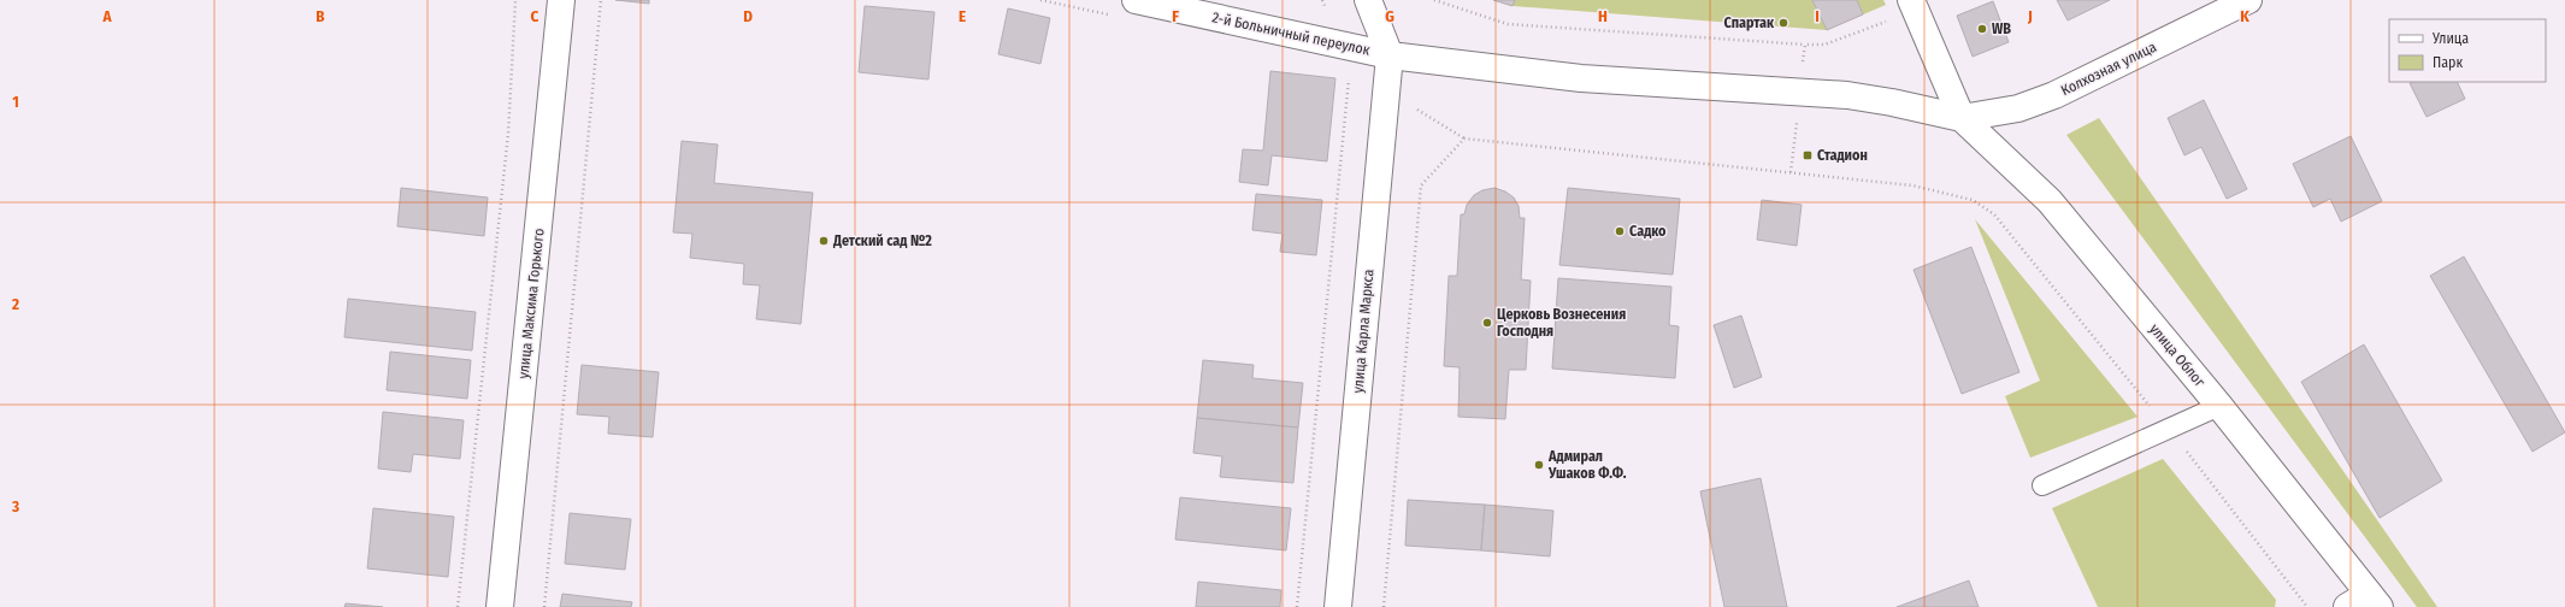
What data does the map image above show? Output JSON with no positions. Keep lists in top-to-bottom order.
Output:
{
  "streets": {
    "main road": [
      "2-й Больничный переулок",
      "Колхозная улица",
      "улица Максима Горького",
      "улица Карла Маркса",
      "улица Облог"
    ]
  },
  "crossings": [
    ["2-й Больничный переулок", "Колхозная улица"],
    ["2-й Больничный переулок", "улица Карла Маркса"],
    ["2-й Больничный переулок", "улица Облог"],
    ["Колхозная улица", "улица Облог"]
  ],
  "places": {
    "other": [
      "Спартак",
      "WB",
      "Садко",
      "Детский сад №2",
      "Церковь Вознесения Господня",
      "Адмирал Ушаков Ф.Ф."
    ],
    "transit": ["Стадион"]
  },
  "legend": ["Улица", "Парк"],
  "grid": {
    "columns": [
      "A",
      "B",
      "C",
      "D",
      "E",
      "F",
      "G",
      "H",
      "I",
      "J",
      "K"
    ],
    "rows": ["1", "2", "3"]
  }
}
